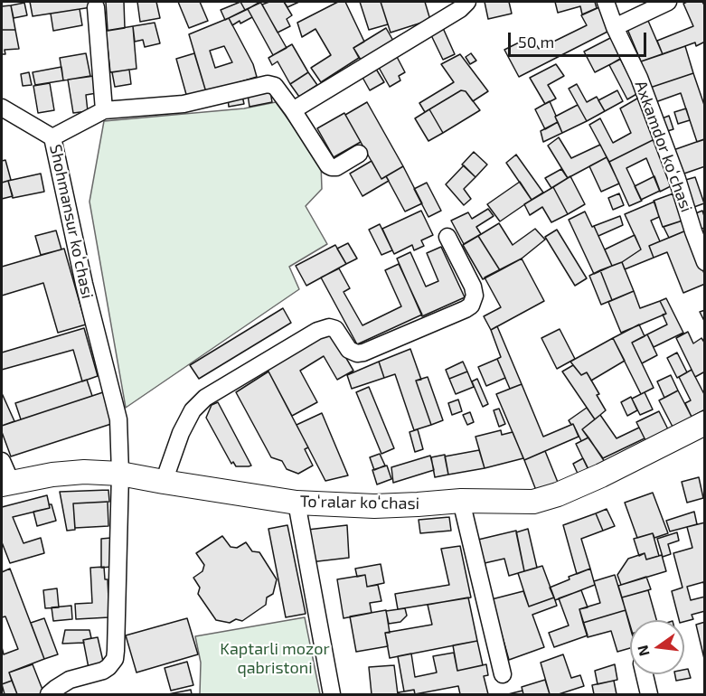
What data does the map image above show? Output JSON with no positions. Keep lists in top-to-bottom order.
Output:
{
  "streets": {
    "street": ["Axkamdor koʻchasi", "Shohmansur koʻchasi", "Toʻralar koʻchasi"]
  },
  "crossings": [
    ["Shohmansur koʻchasi", "Toʻralar koʻchasi"]
  ],
  "parks": ["Kaptarli mozor qabristoni"],
  "scale_bar": "50 m",
  "north": "left"
}
